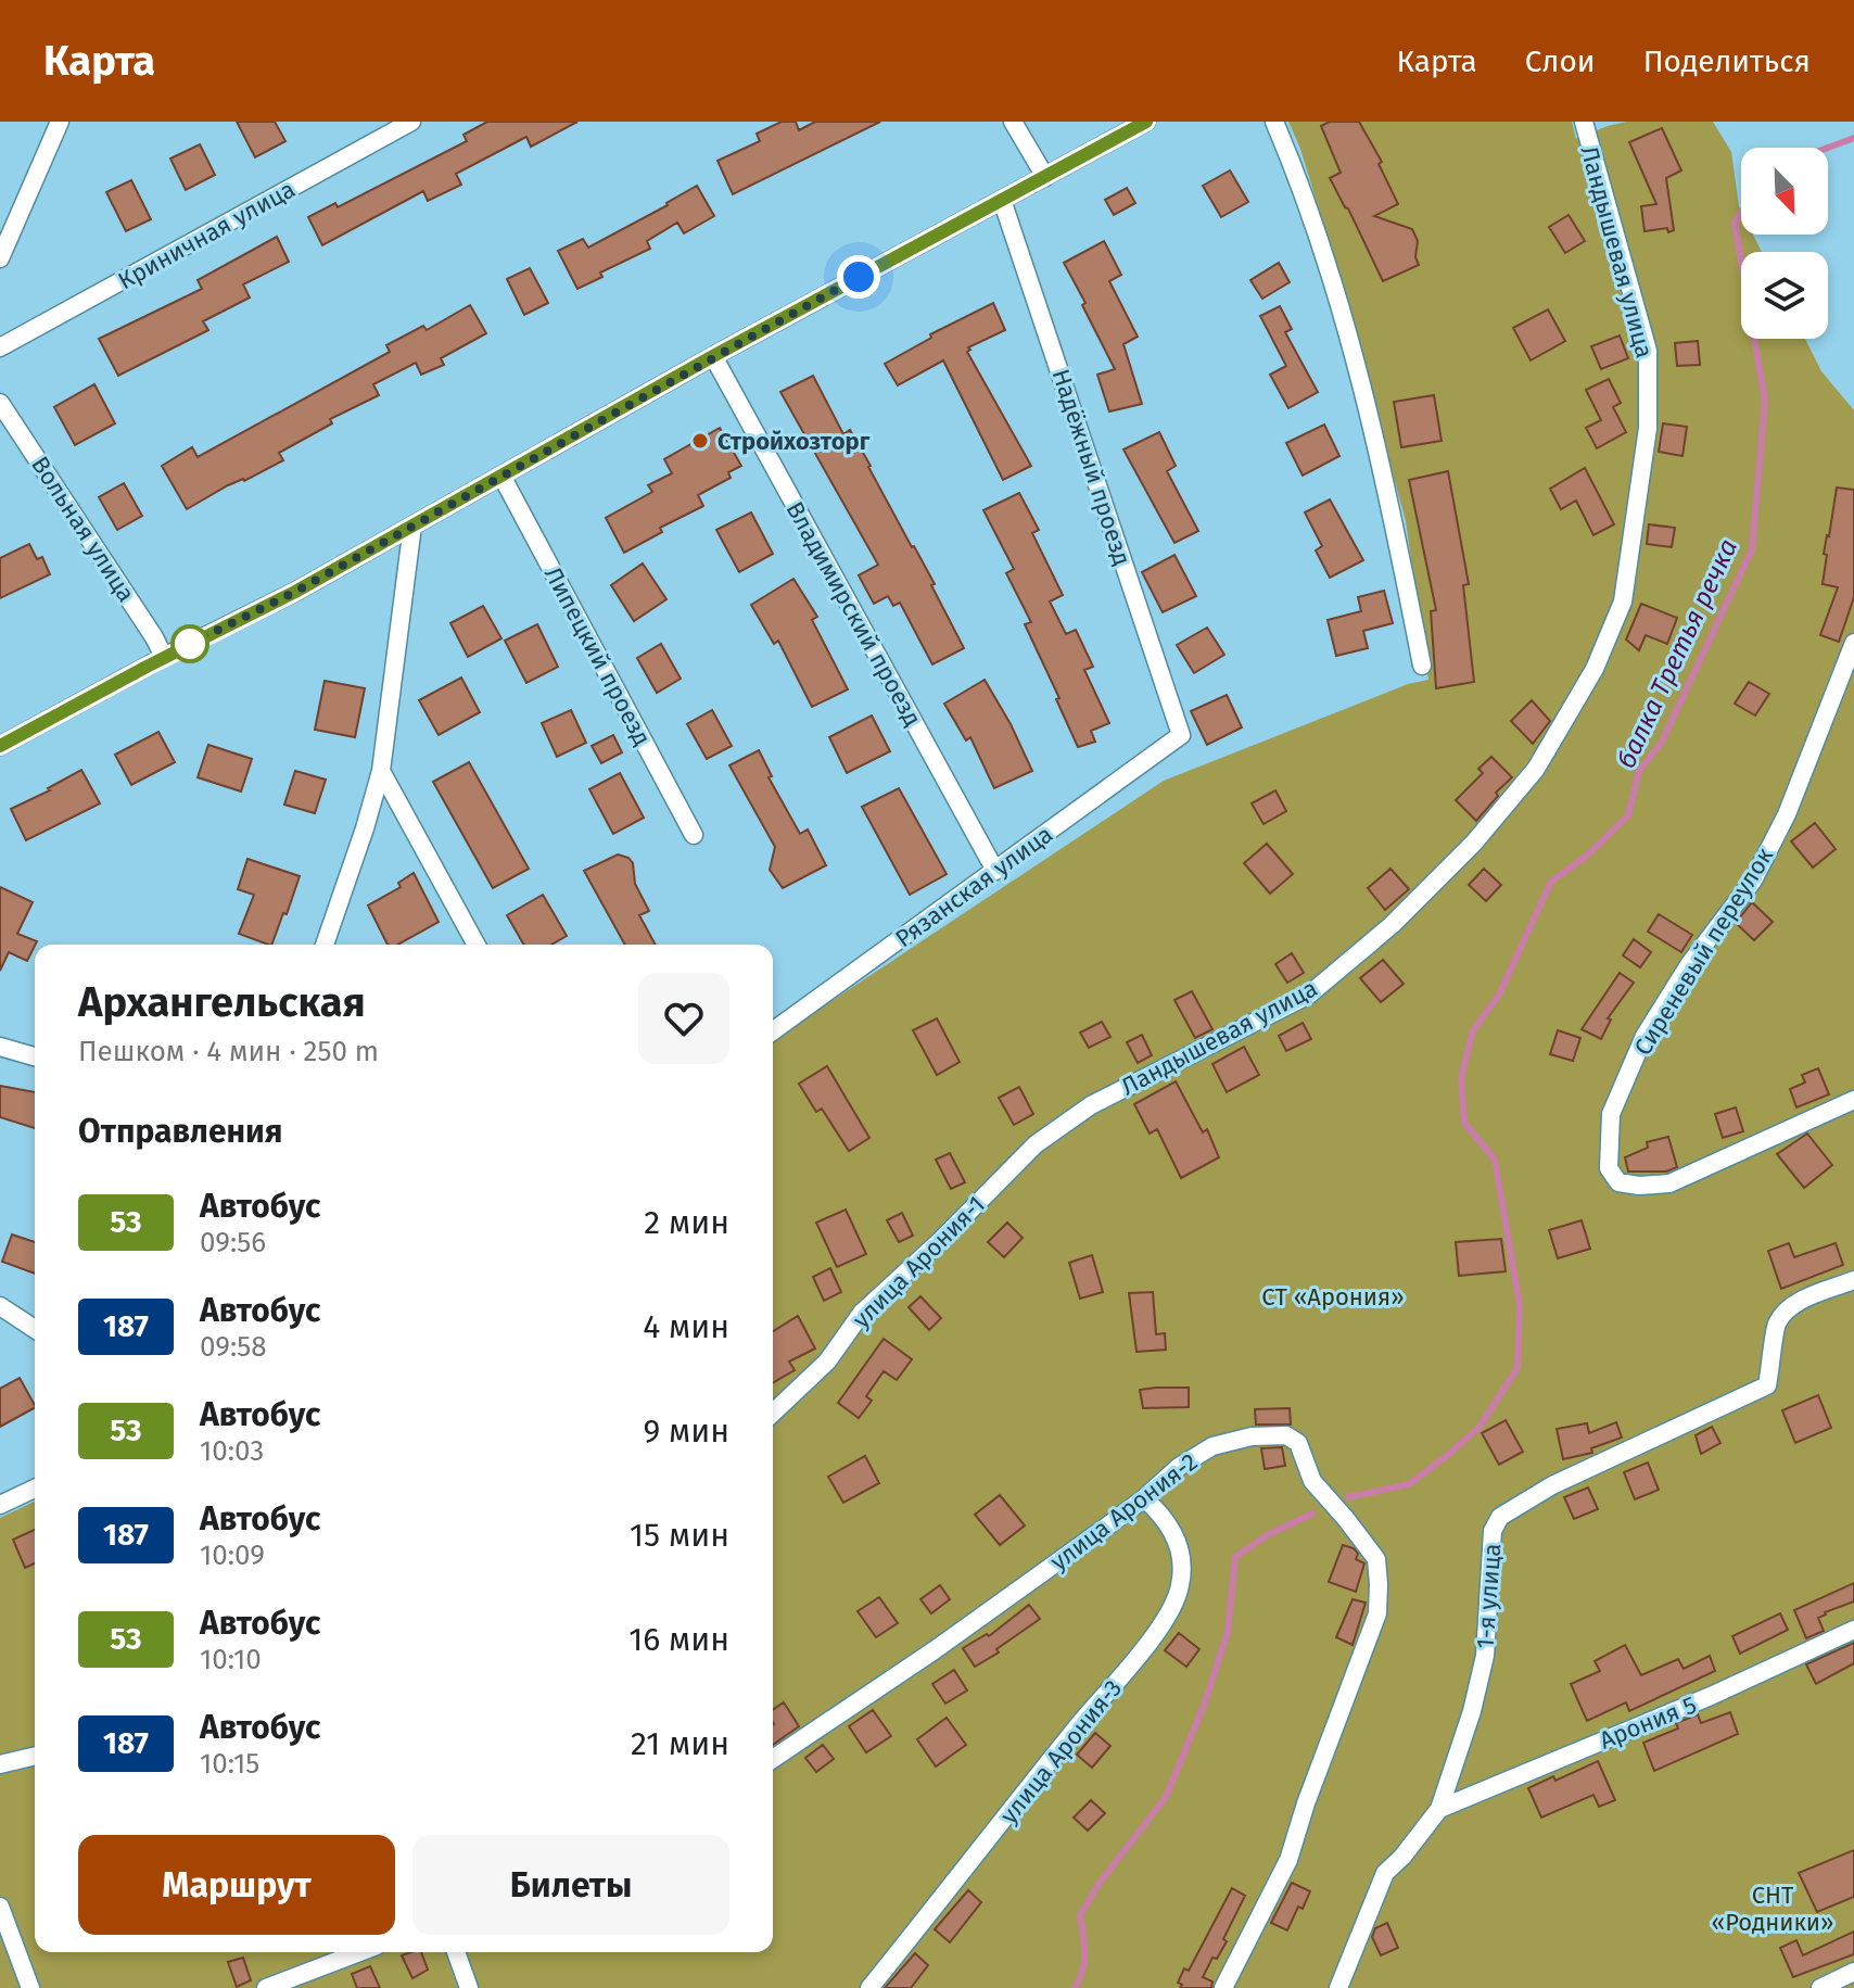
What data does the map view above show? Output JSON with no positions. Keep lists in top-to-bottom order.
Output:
{
  "streets": {
    "street": [
      "Криничная улица",
      "Ландышевая улица",
      "Надёжный проезд",
      "Вольная улица",
      "Владимирский проезд",
      "Липецкий проезд",
      "Рязанская улица",
      "Сиреневый переулок",
      "улица Арония-1",
      "улица Арония-2",
      "1-я улица",
      "Арония 5",
      "улица Арония-3"
    ]
  },
  "crossings": [
    ["Ландышевая улица", "улица Арония-1"],
    ["Надёжный проезд", "Рязанская улица"],
    ["Владимирский проезд", "Рязанская улица"],
    ["улица Арония-2", "улица Арония-3"],
    ["1-я улица", "Арония 5"]
  ],
  "water": ["балка Третья речка"],
  "parks": ["СТ «Арония»", "СНТ «Родники»"],
  "places": ["Стройхозторг"],
  "lines": ["bus line 53"],
  "north": "bottom right",
  "page": {
    "header": "Карта",
    "nav": ["Карта", "Слои", "Поделиться"],
    "heading": [
      ["Архангельская", "Пешком · 4 мин · 250 m"],
      "Отправления"
    ],
    "list": [
      {
        "mark": "53",
        "name": "Автобус",
        "note": "09:56",
        "value": "2 мин"
      },
      {
        "mark": "187",
        "name": "Автобус",
        "note": "09:58",
        "value": "4 мин"
      },
      {
        "mark": "53",
        "name": "Автобус",
        "note": "10:03",
        "value": "9 мин"
      },
      {
        "mark": "187",
        "name": "Автобус",
        "note": "10:09",
        "value": "15 мин"
      },
      {
        "mark": "53",
        "name": "Автобус",
        "note": "10:10",
        "value": "16 мин"
      },
      {
        "mark": "187",
        "name": "Автобус",
        "note": "10:15",
        "value": "21 мин"
      }
    ],
    "buttons": ["Маршрут", "Билеты"]
  }
}
